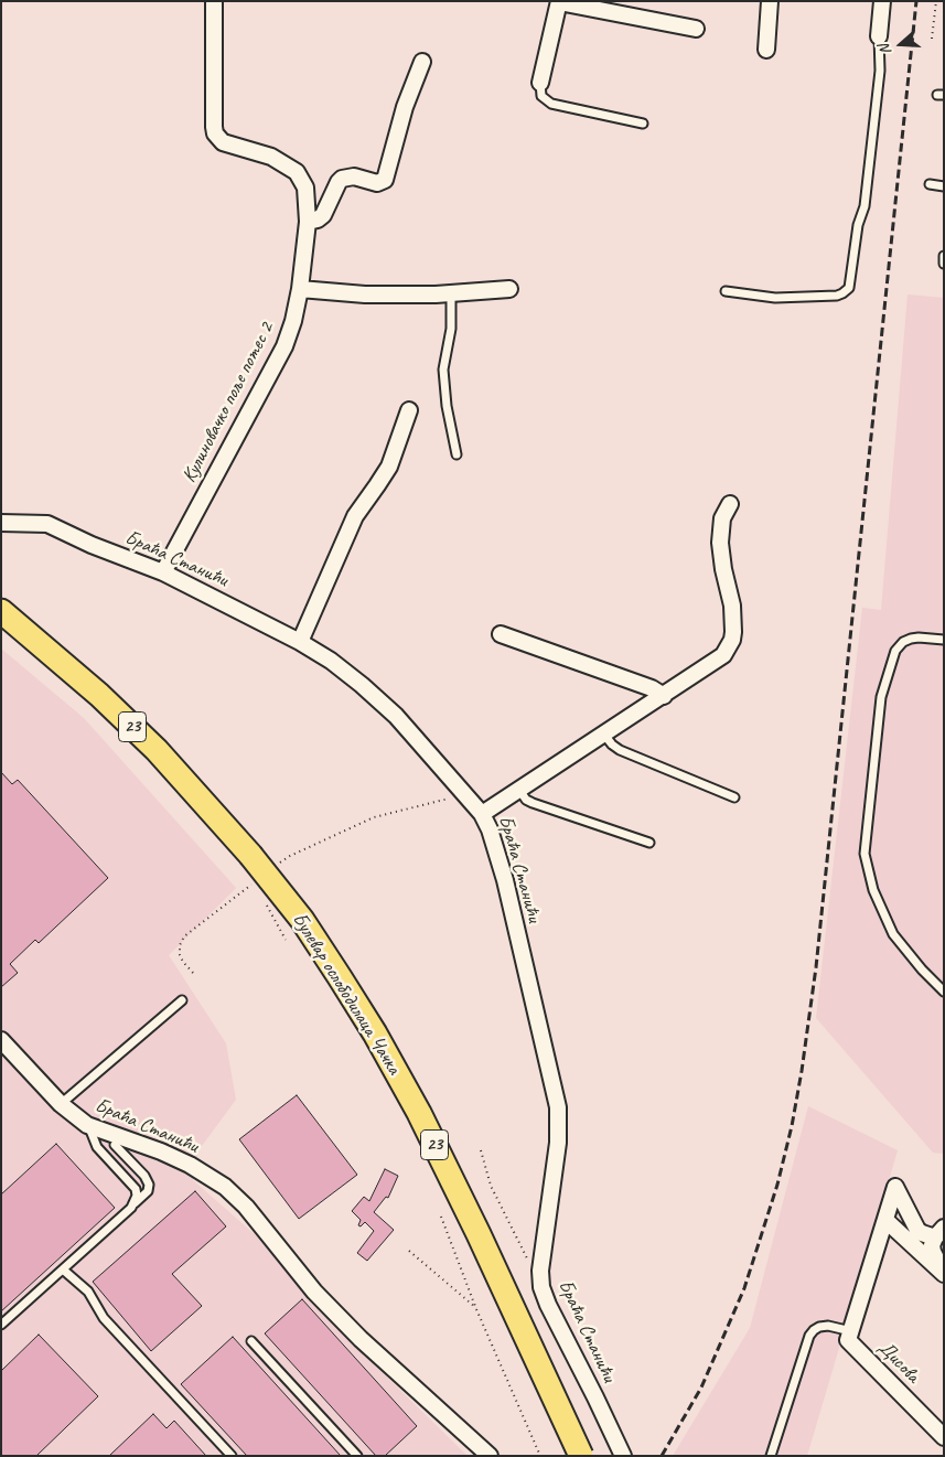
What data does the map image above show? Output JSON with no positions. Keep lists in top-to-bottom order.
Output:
{
  "streets": {
    "main road": ["23", "Булевар ослободилаца Чачка"],
    "street": ["Кулиновачко поље потес 2", "Браћа Станићи", "Дисова"]
  },
  "crossings": [
    ["Кулиновачко поље потес 2", "Браћа Станићи"]
  ],
  "north": "left"
}
